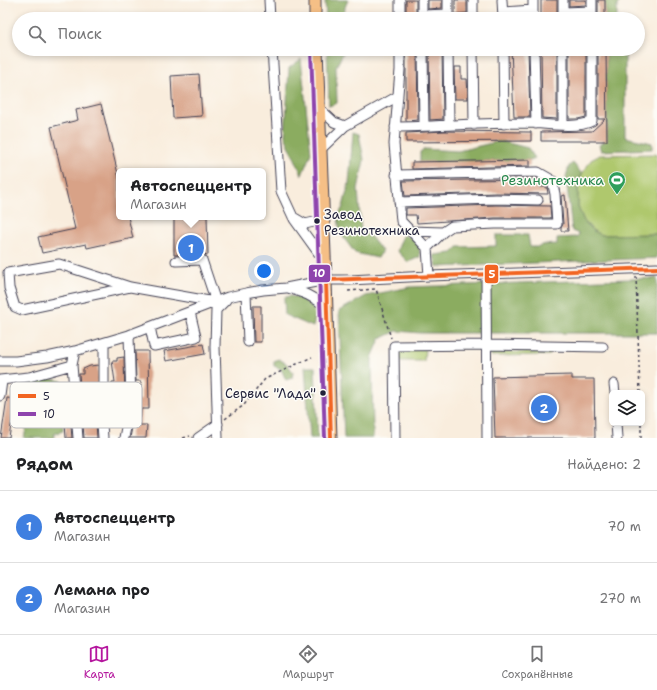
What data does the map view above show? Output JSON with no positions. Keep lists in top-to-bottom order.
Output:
{
  "places": {
    "sports": ["Резинотехника"],
    "other": ["Завод Резинотехника", "Сервис \"Лада\""]
  },
  "lines": ["transit line 10", "transit line 5"],
  "legend": ["5", "10"],
  "page": {
    "search": "Поиск",
    "popup": ["Автоспеццентр", "Магазин"],
    "pins": ["1", "2"],
    "heading": ["Рядом", "Найдено: 2"],
    "list": [
      {
        "mark": "1",
        "name": "Автоспеццентр",
        "note": "Магазин",
        "value": "70 m"
      },
      {
        "mark": "2",
        "name": "Лемана про",
        "note": "Магазин",
        "value": "270 m"
      }
    ],
    "nav": ["Карта", "Маршрут", "Сохранённые"]
  }
}
